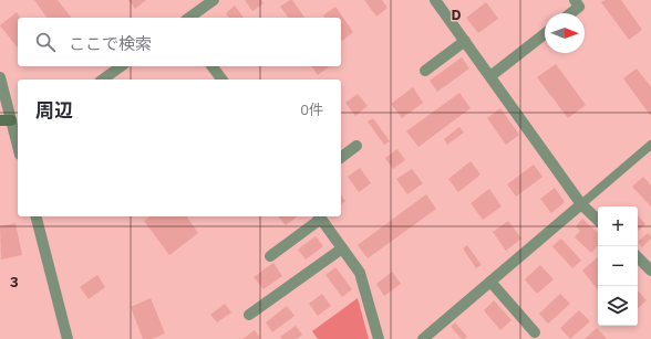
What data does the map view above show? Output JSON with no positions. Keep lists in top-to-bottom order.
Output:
{
  "north": "right",
  "page": {
    "search": "ここで検索",
    "heading": ["周辺", "0件"],
    "map_buttons": ["+", "−"]
  },
  "grid": {
    "columns": ["D"],
    "rows": ["3"]
  }
}
